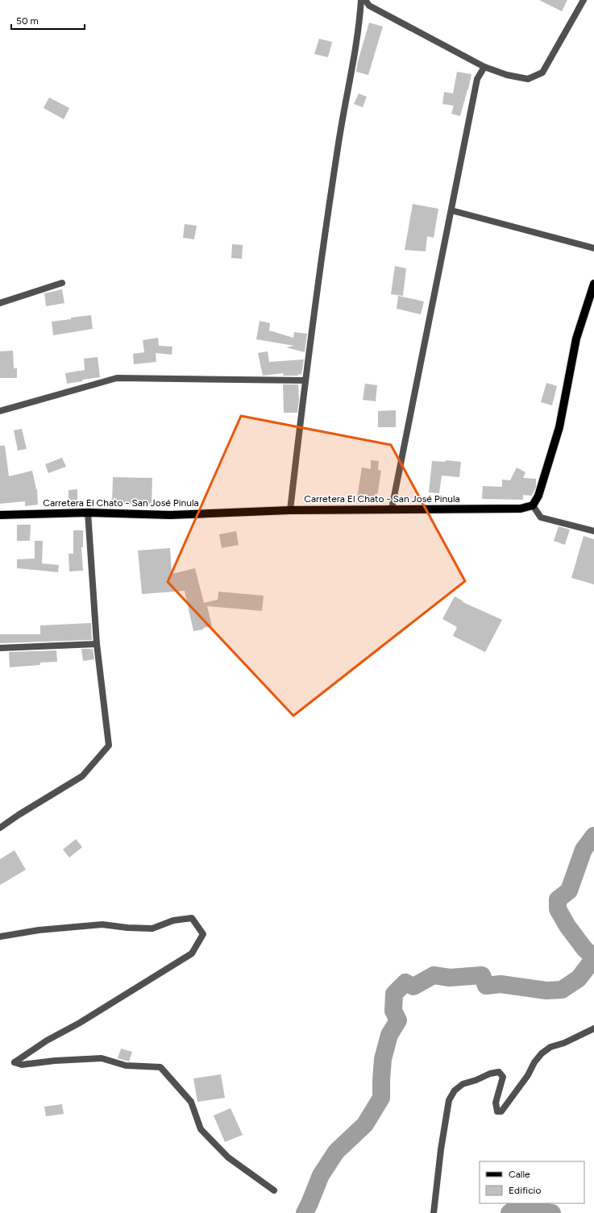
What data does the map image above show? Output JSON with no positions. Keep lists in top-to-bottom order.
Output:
{
  "streets": {
    "main road": ["Carretera El Chato - San José Pinula"]
  },
  "legend": ["Calle", "Edificio"],
  "scale_bar": "50 m"
}
